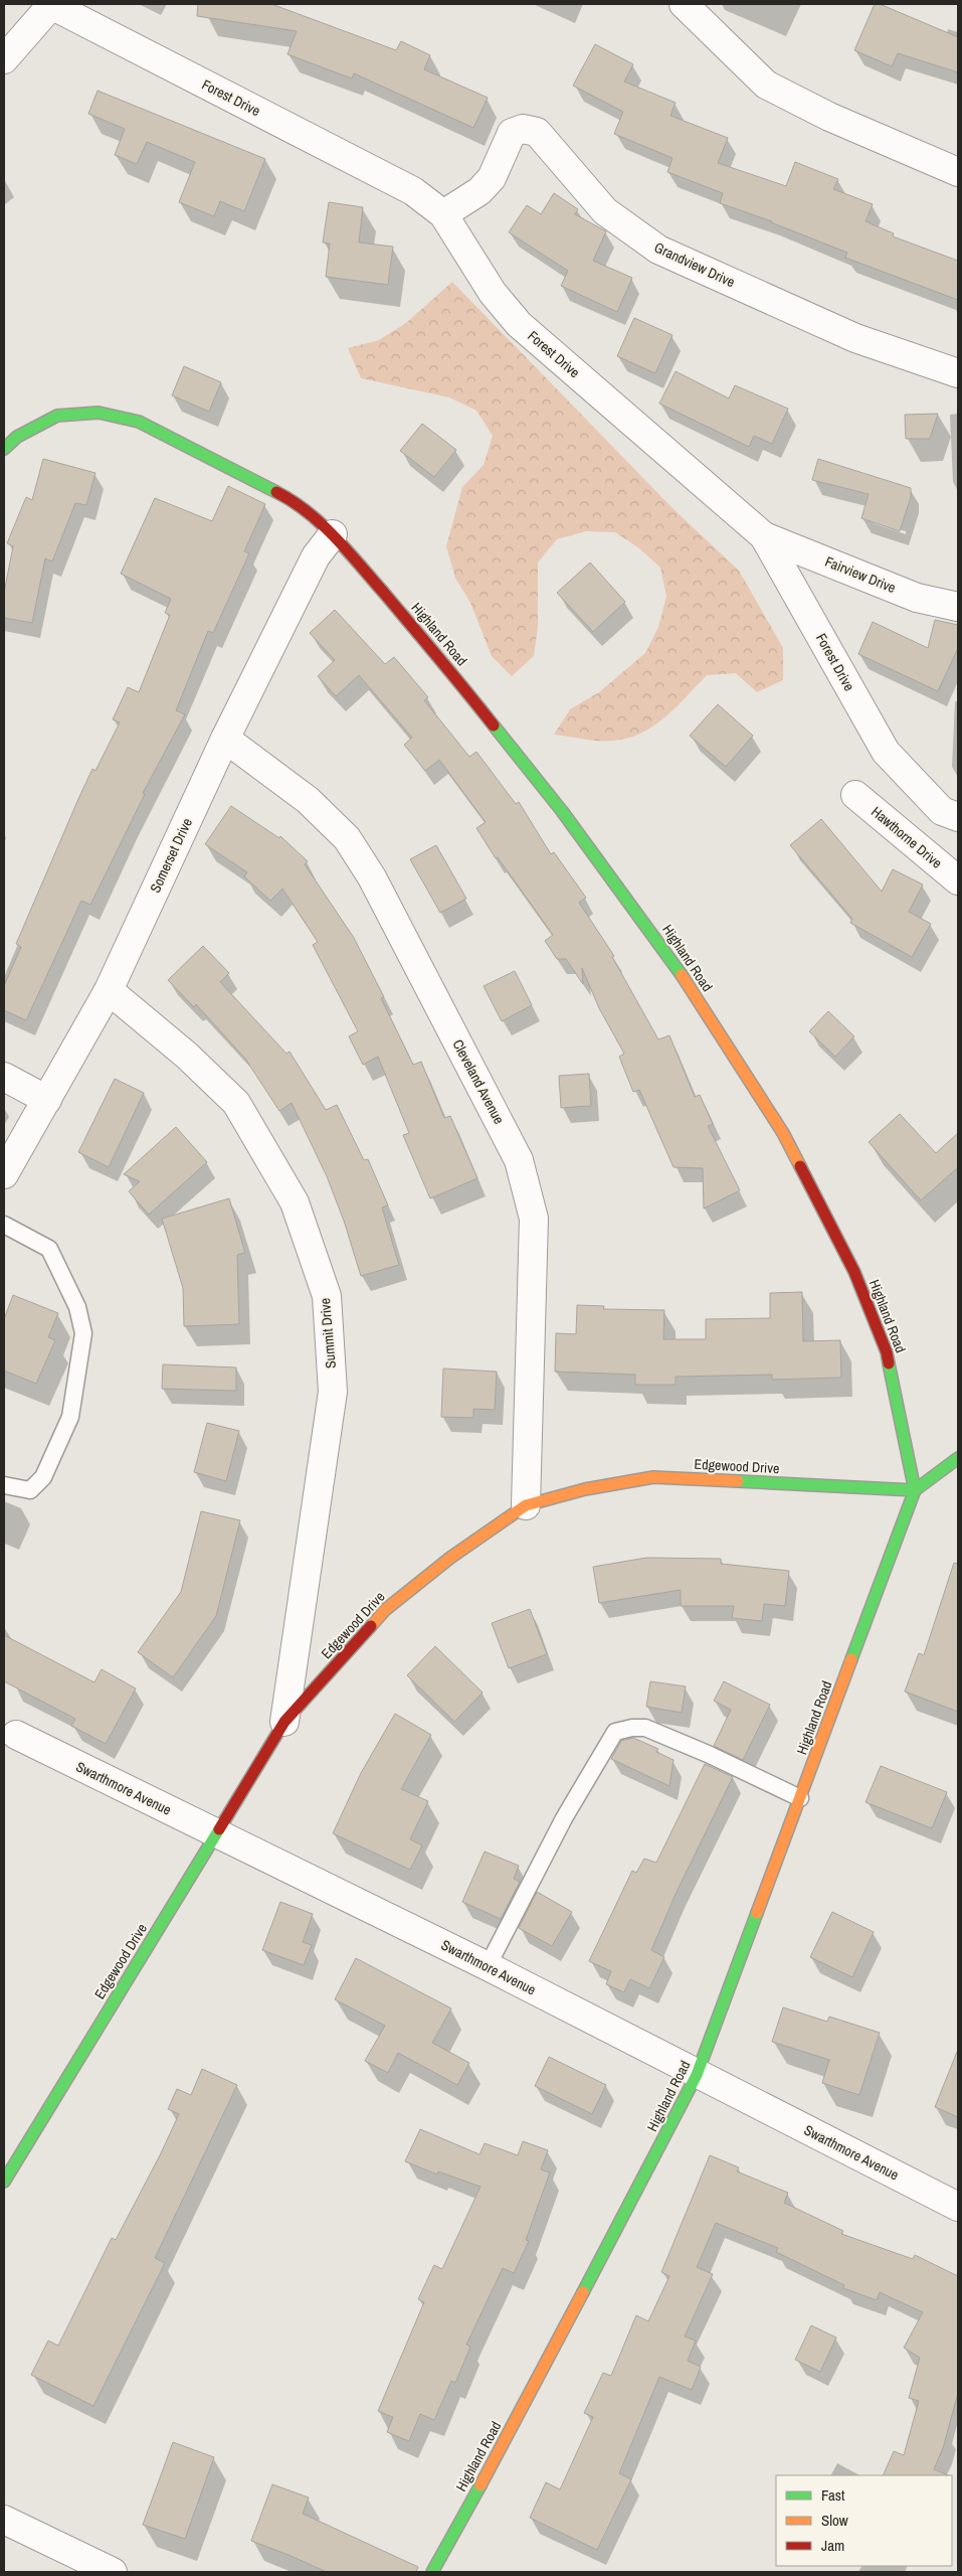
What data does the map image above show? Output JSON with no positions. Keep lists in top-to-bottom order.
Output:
{
  "streets": {
    "street": [
      "Forest Drive",
      "Grandview Drive",
      "Fairview Drive",
      "Highland Road",
      "Hawthorne Drive",
      "Somerset Drive",
      "Cleveland Avenue",
      "Summit Drive",
      "Edgewood Drive",
      "Swarthmore Avenue"
    ]
  },
  "crossings": [
    ["Forest Drive", "Grandview Drive"],
    ["Forest Drive", "Fairview Drive"],
    ["Highland Road", "Somerset Drive"],
    ["Highland Road", "Edgewood Drive"],
    ["Highland Road", "Swarthmore Avenue"],
    ["Somerset Drive", "Cleveland Avenue"],
    ["Somerset Drive", "Summit Drive"],
    ["Cleveland Avenue", "Edgewood Drive"],
    ["Summit Drive", "Edgewood Drive"],
    ["Edgewood Drive", "Swarthmore Avenue"]
  ],
  "legend": ["Fast", "Slow", "Jam"]
}
